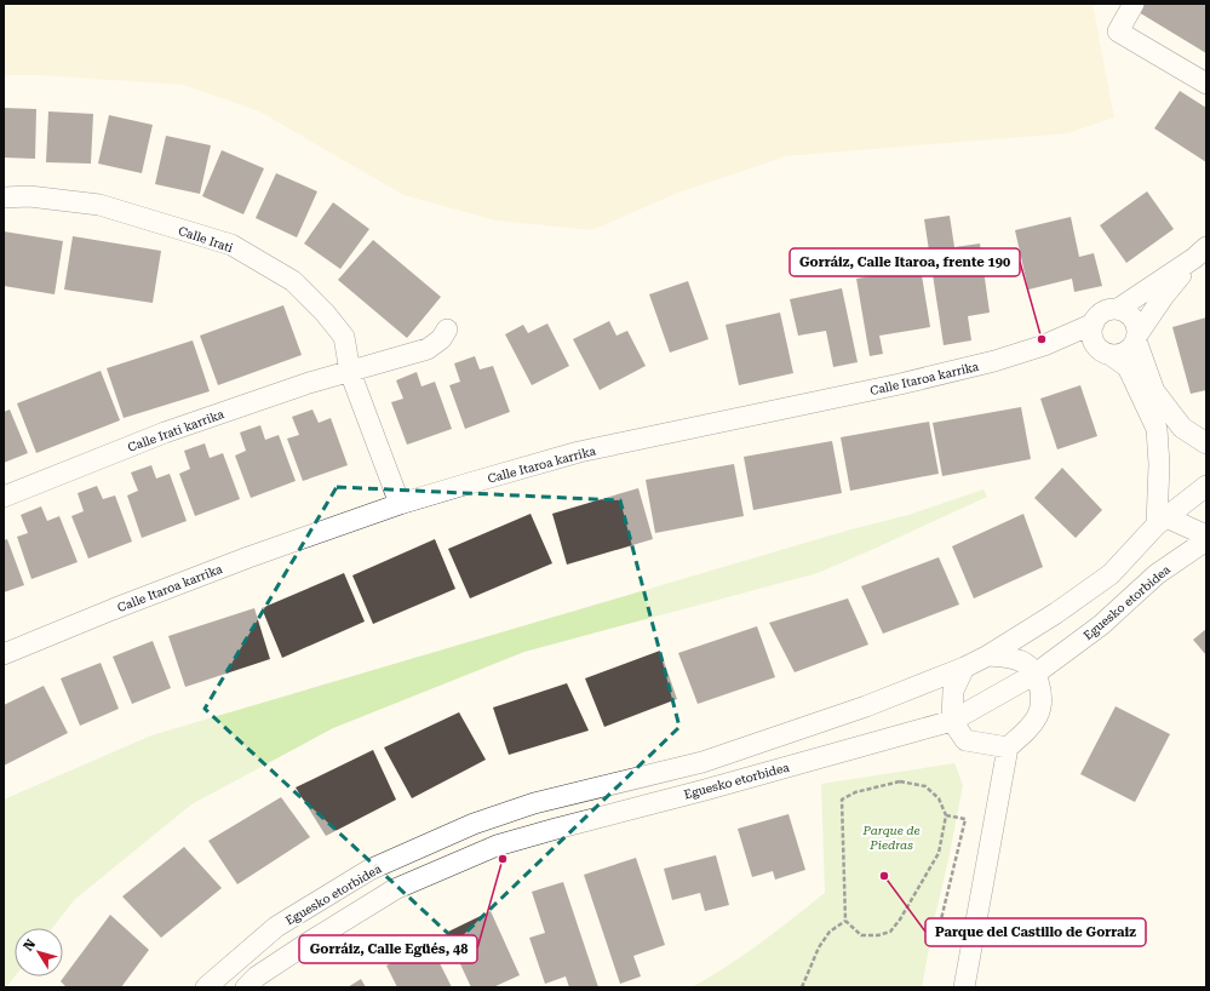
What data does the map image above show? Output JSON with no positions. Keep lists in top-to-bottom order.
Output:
{
  "streets": {
    "street": [
      "Calle Irati",
      "Calle Itaroa karrika",
      "Calle Irati karrika",
      "Eguesko etorbidea"
    ]
  },
  "crossings": [
    ["Calle Irati", "Calle Itaroa karrika"],
    ["Calle Irati", "Calle Irati karrika"]
  ],
  "parks": ["Parque de Piedras"],
  "places": ["Gorráiz, Calle Itaroa, frente 190", "Gorráiz, Calle Egüés, 48", "Parque del Castillo de Gorraiz"],
  "north": "top left"
}
